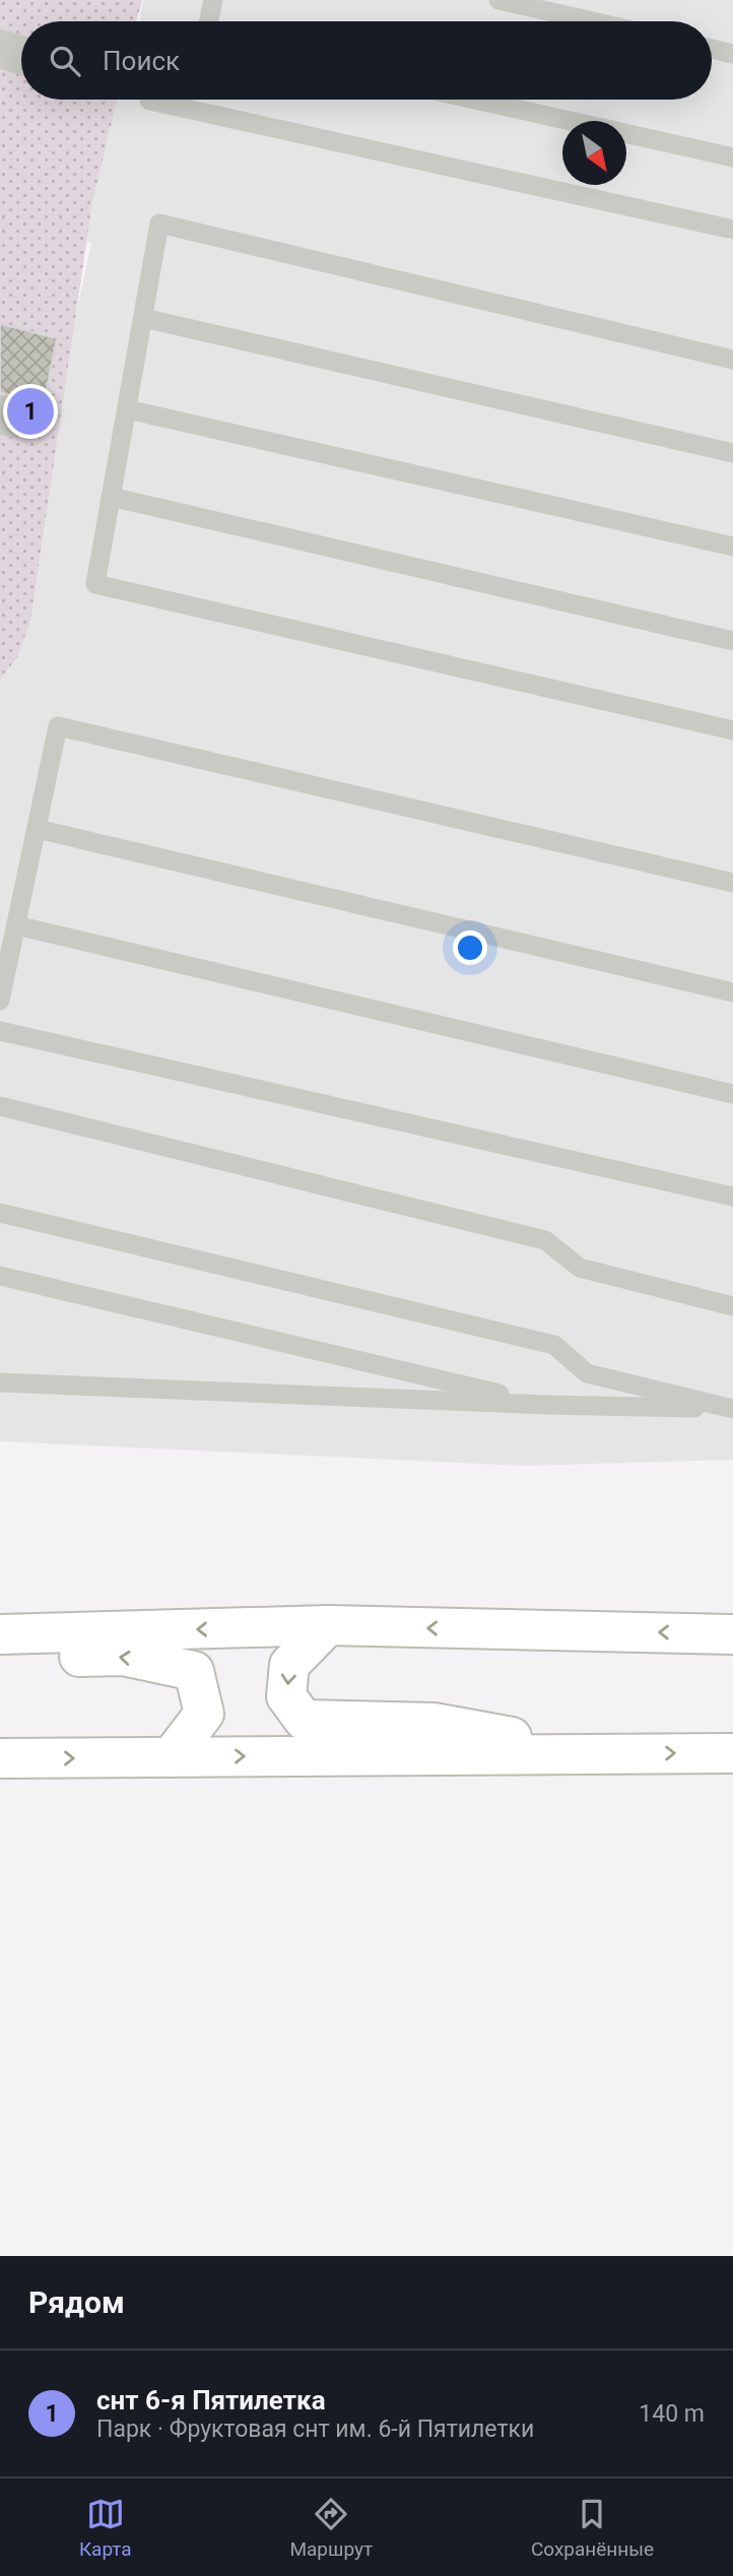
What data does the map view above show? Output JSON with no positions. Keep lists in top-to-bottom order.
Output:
{
  "north": "bottom right",
  "page": {
    "search": "Поиск",
    "pins": "1",
    "heading": "Рядом",
    "list": [
      {
        "mark": "1",
        "name": "снт 6-я Пятилетка",
        "note": "Парк · Фруктовая снт им. 6-й Пятилетки",
        "value": "140 m"
      }
    ],
    "nav": ["Карта", "Маршрут", "Сохранённые"]
  }
}
